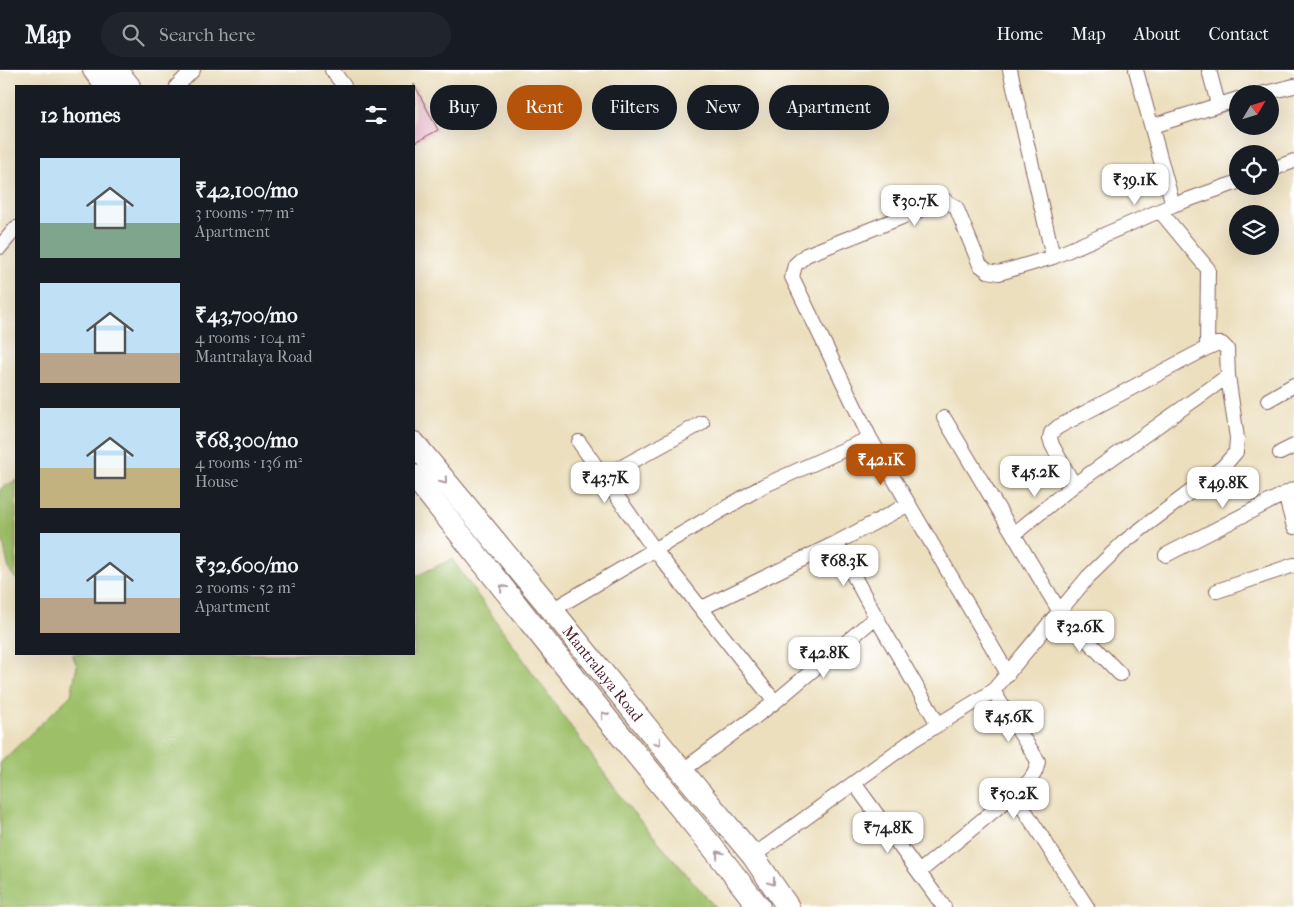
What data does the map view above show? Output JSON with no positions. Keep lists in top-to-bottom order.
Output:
{
  "streets": {
    "highway": ["Mantralaya Road"]
  },
  "north": "top right",
  "page": {
    "header": "Map",
    "search": "Search here",
    "nav": [
      "Home",
      "Map",
      "About",
      "Contact"
    ],
    "chip": [
      "Buy",
      "Rent",
      "Filters",
      "New",
      "Apartment"
    ],
    "heading": "12 homes",
    "list": [
      {
        "name": "₹42,100/mo",
        "note": "3 rooms · 77 m² · Apartment"
      },
      {
        "name": "₹43,700/mo",
        "note": "4 rooms · 104 m² · Mantralaya Road"
      },
      {
        "name": "₹68,300/mo",
        "note": "4 rooms · 136 m² · House"
      },
      {
        "name": "₹32,600/mo",
        "note": "2 rooms · 52 m² · Apartment"
      }
    ],
    "price": [
      "₹39.1K",
      "₹30.7K",
      "₹42.1K",
      "₹45.2K",
      "₹43.7K",
      "₹49.8K",
      "₹68.3K",
      "₹32.6K",
      "₹42.8K",
      "₹45.6K",
      "₹50.2K",
      "₹74.8K"
    ]
  }
}
